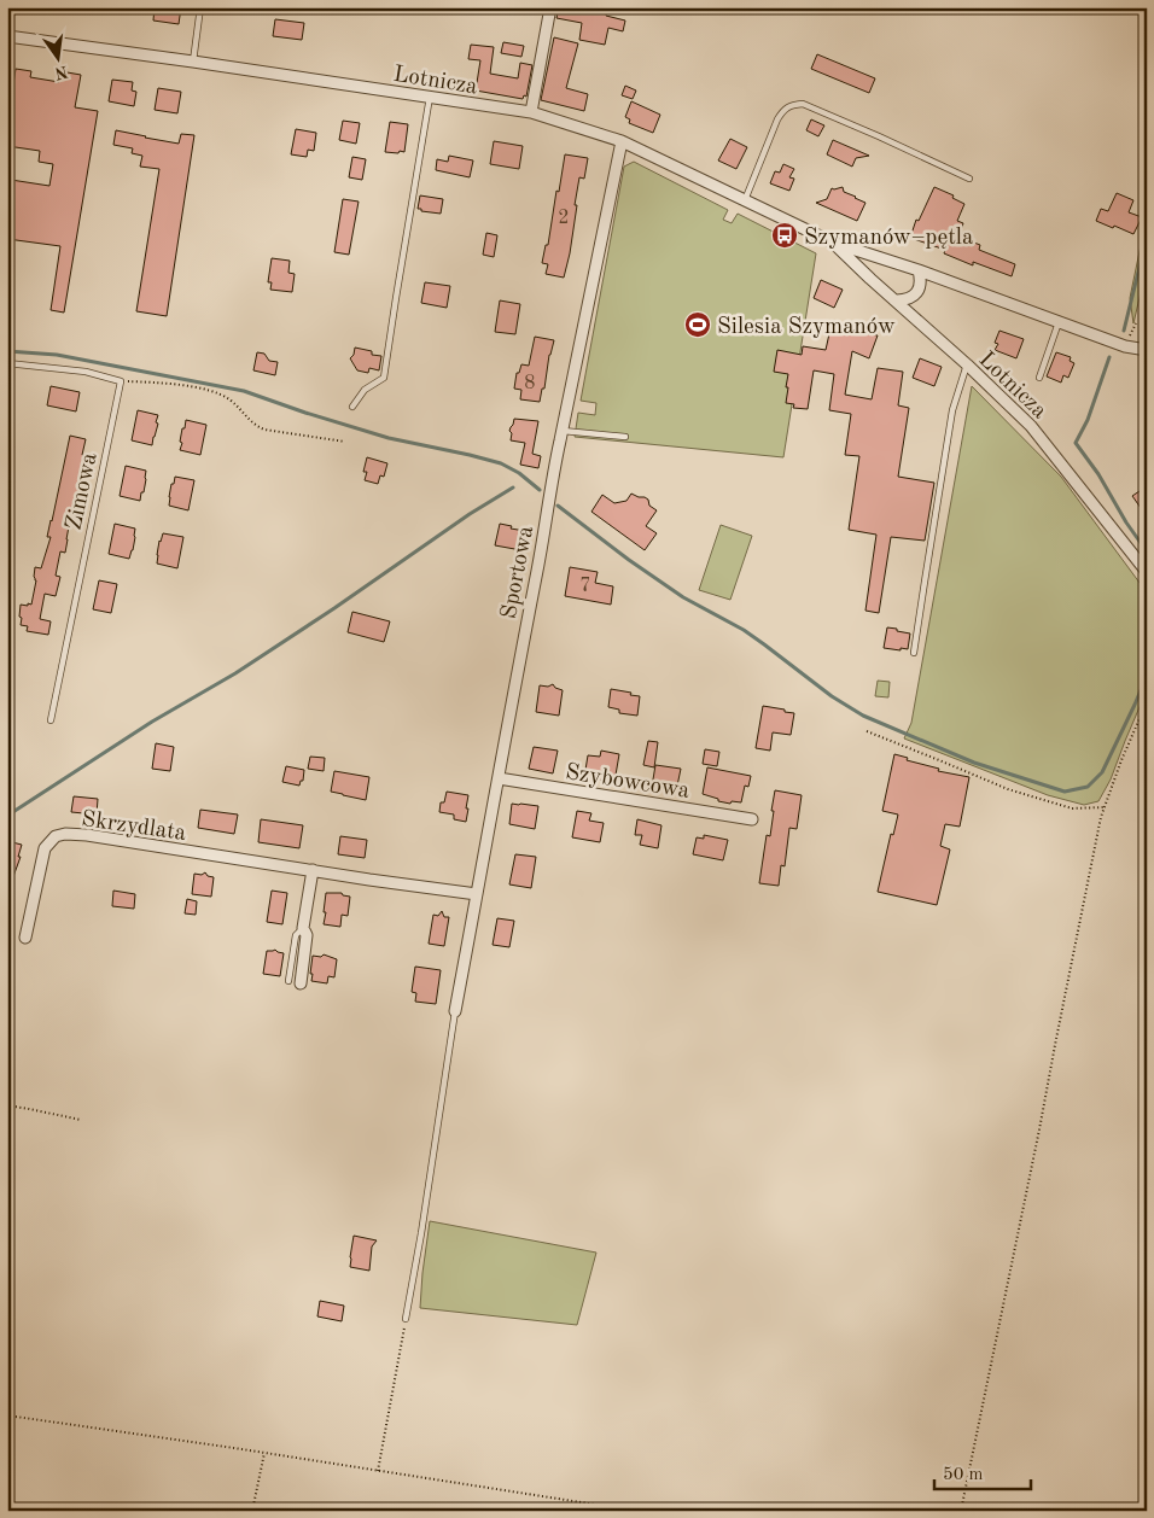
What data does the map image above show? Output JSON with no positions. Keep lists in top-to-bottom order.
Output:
{
  "streets": {
    "street": [
      "Lotnicza",
      "Sportowa",
      "Szybowcowa",
      "Skrzydlata"
    ],
    "lane": ["Zimowa"]
  },
  "crossings": [
    ["Lotnicza", "Sportowa"],
    ["Sportowa", "Szybowcowa"],
    ["Sportowa", "Skrzydlata"]
  ],
  "places": {
    "bus stop": ["Szymanów–pętla"],
    "sports": ["Silesia Szymanów"]
  },
  "house_numbers": ["2", "8", "7"],
  "scale_bar": "50 m",
  "north": "bottom"
}
